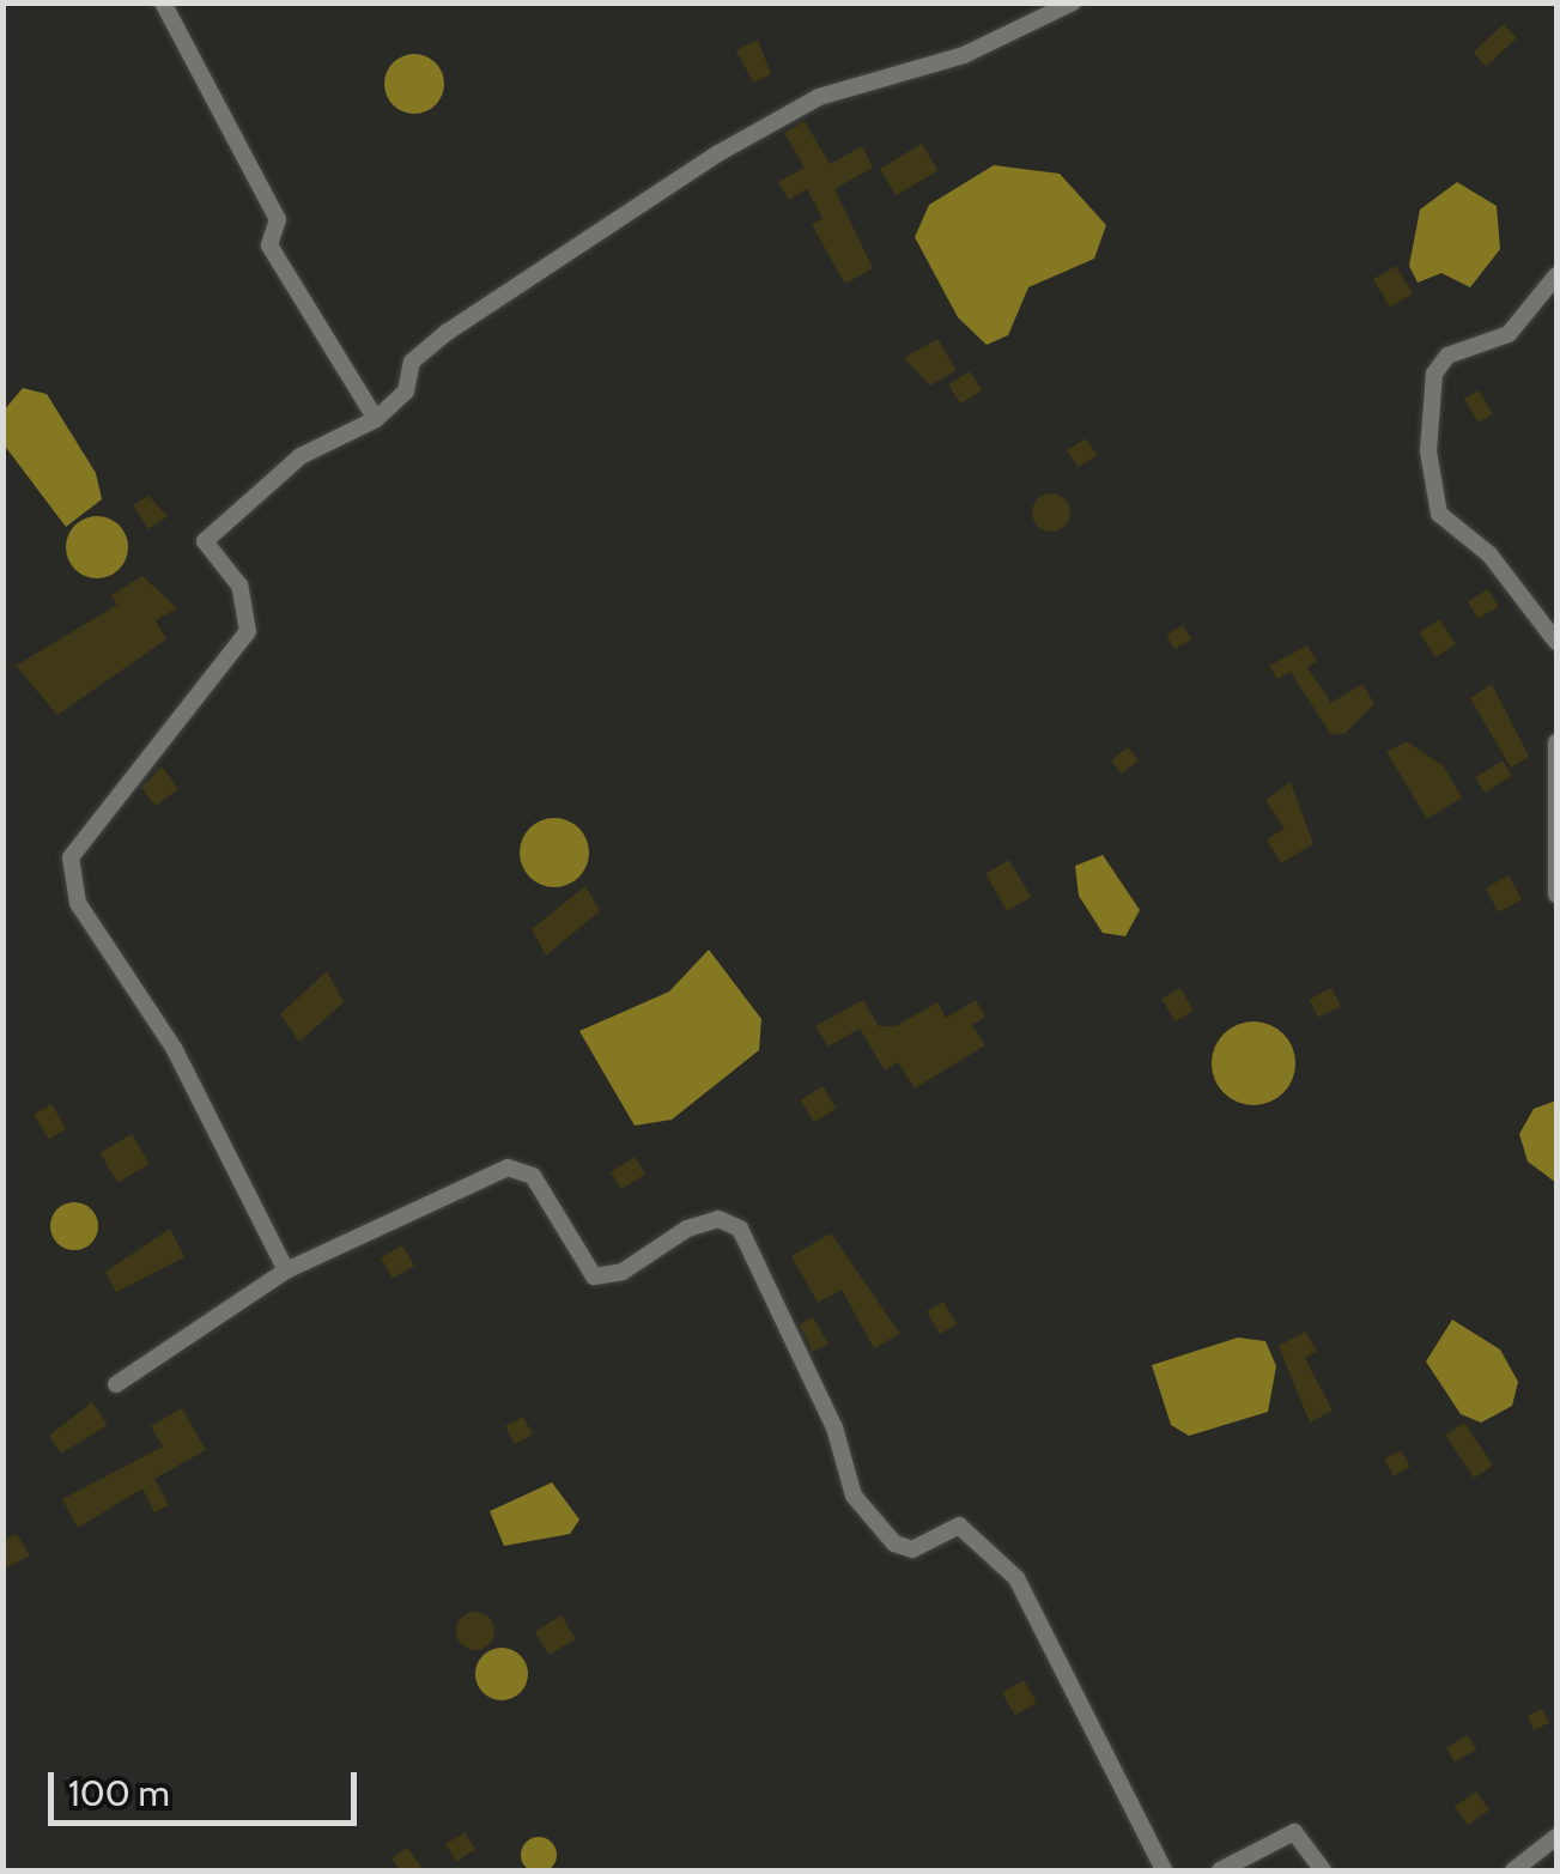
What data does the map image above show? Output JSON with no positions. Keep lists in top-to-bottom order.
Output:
{
  "scale_bar": "100 m"
}
